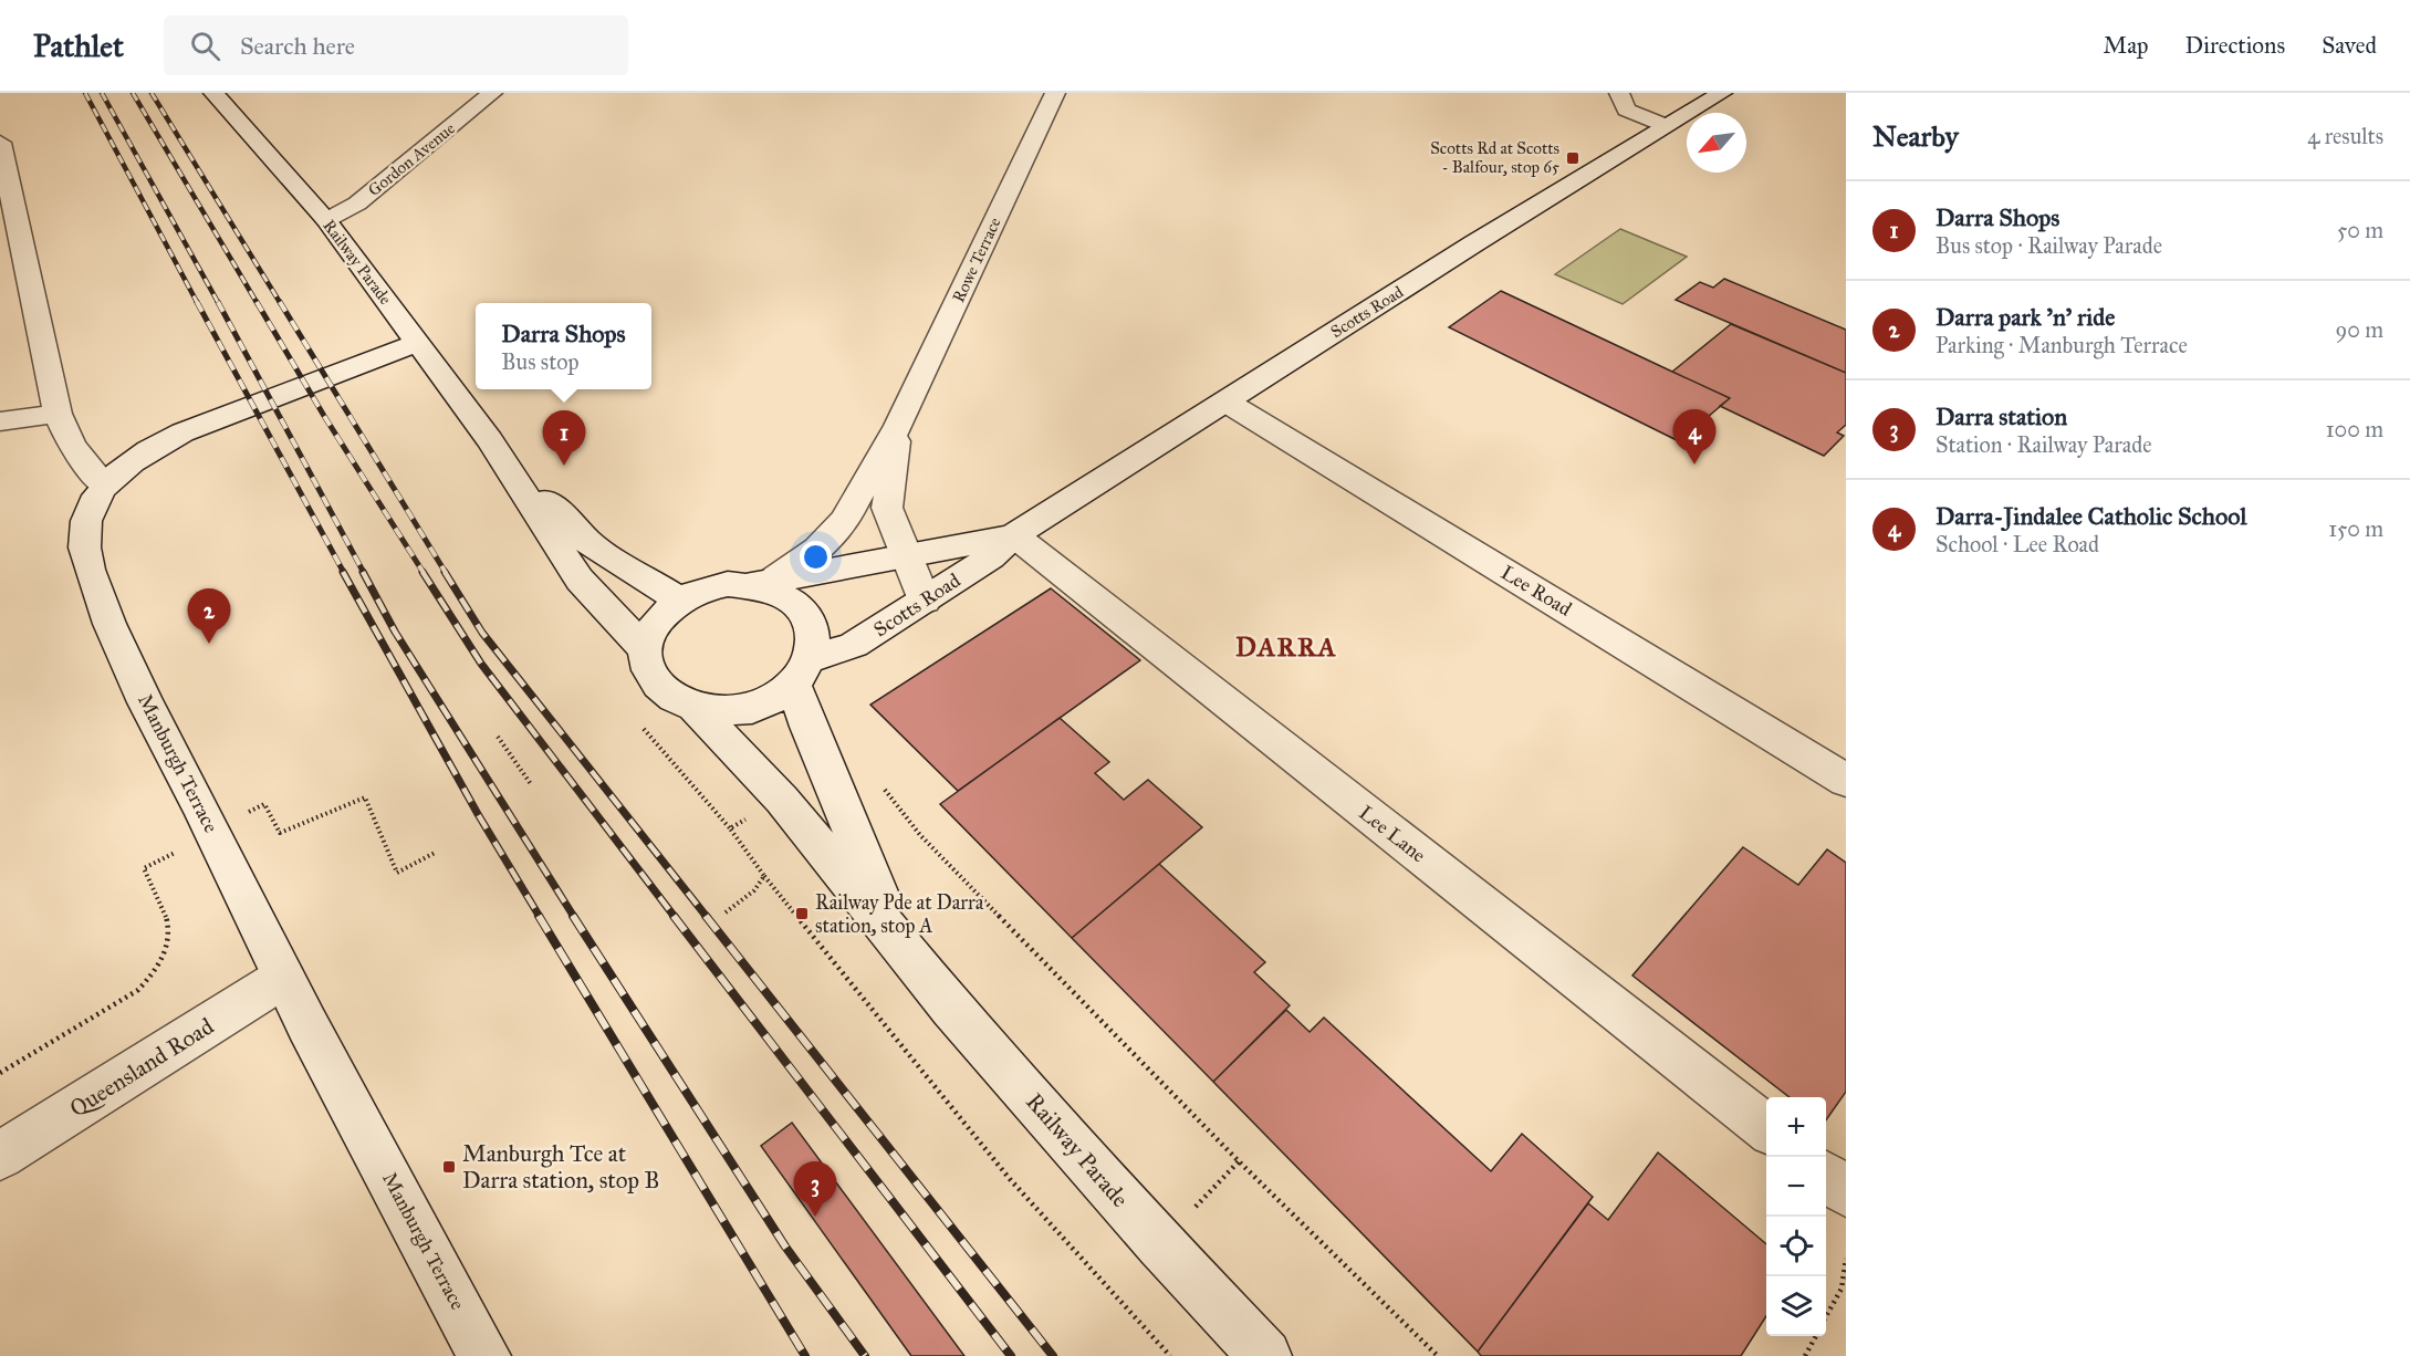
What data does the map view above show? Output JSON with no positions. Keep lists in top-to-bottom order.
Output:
{
  "streets": {
    "street": [
      "Gordon Avenue",
      "Rowe Terrace",
      "Railway Parade",
      "Scotts Road",
      "Lee Road",
      "Manburgh Terrace",
      "Lee Lane",
      "Queensland Road"
    ]
  },
  "crossings": [
    ["Gordon Avenue", "Railway Parade"],
    ["Rowe Terrace", "Railway Parade"],
    ["Rowe Terrace", "Scotts Road"],
    ["Railway Parade", "Scotts Road"],
    ["Scotts Road", "Lee Road"],
    ["Scotts Road", "Lee Lane"],
    ["Manburgh Terrace", "Queensland Road"]
  ],
  "districts": ["DARRA"],
  "places": {
    "transit": ["Scotts Rd at Scotts - Balfour, stop 65", "Railway Pde at Darra station, stop A", "Manburgh Tce at Darra station, stop B"]
  },
  "north": "bottom left",
  "page": {
    "header": "Pathlet",
    "search": "Search here",
    "nav": ["Map", "Directions", "Saved"],
    "heading": ["Nearby", "4 results"],
    "list": [
      {
        "mark": "1",
        "name": "Darra Shops",
        "note": "Bus stop · Railway Parade",
        "value": "50 m"
      },
      {
        "mark": "2",
        "name": "Darra park 'n' ride",
        "note": "Parking · Manburgh Terrace",
        "value": "90 m"
      },
      {
        "mark": "3",
        "name": "Darra station",
        "note": "Station · Railway Parade",
        "value": "100 m"
      },
      {
        "mark": "4",
        "name": "Darra-Jindalee Catholic School",
        "note": "School · Lee Road",
        "value": "150 m"
      }
    ],
    "popup": ["Darra Shops", "Bus stop"],
    "pins": [
      "4",
      "1",
      "2",
      "3"
    ],
    "map_buttons": ["+", "−"]
  }
}
